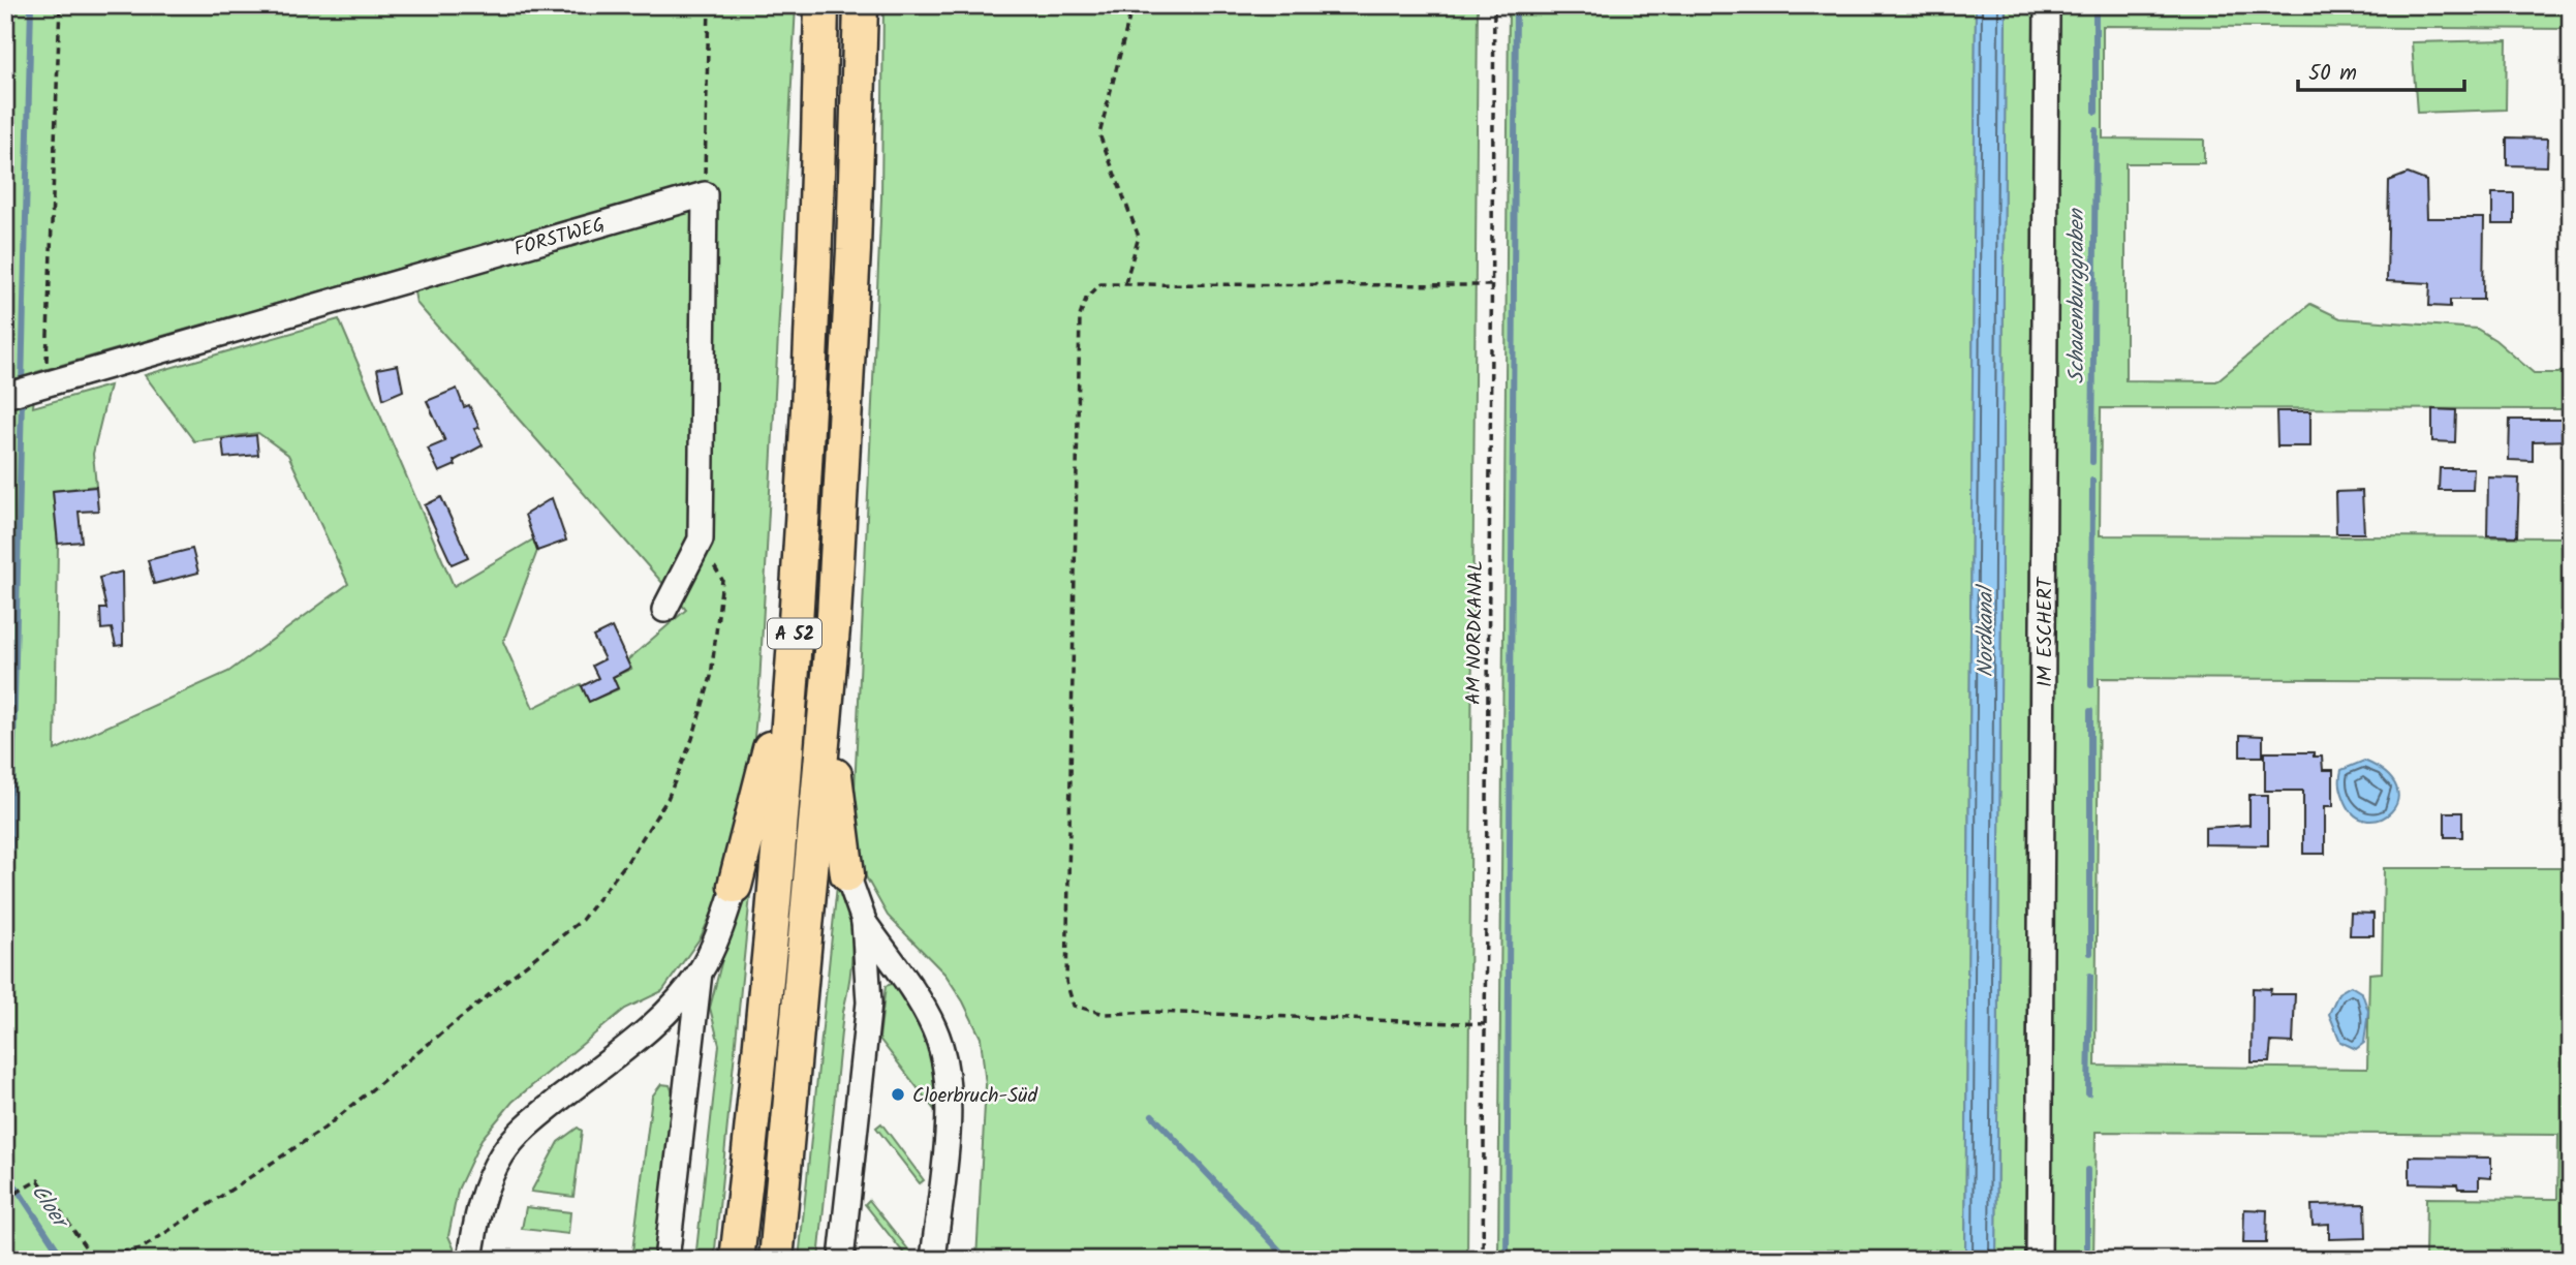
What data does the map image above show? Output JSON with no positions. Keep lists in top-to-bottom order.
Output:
{
  "streets": {
    "highway": ["A 52"],
    "street": ["FORSTWEG", "IM ESCHERT"],
    "path": ["AM NORDKANAL"]
  },
  "water": ["Schauenburggraben", "Nordkanal", "Cloer"],
  "places": ["Cloerbruch-Süd"],
  "scale_bar": "50 m"
}
